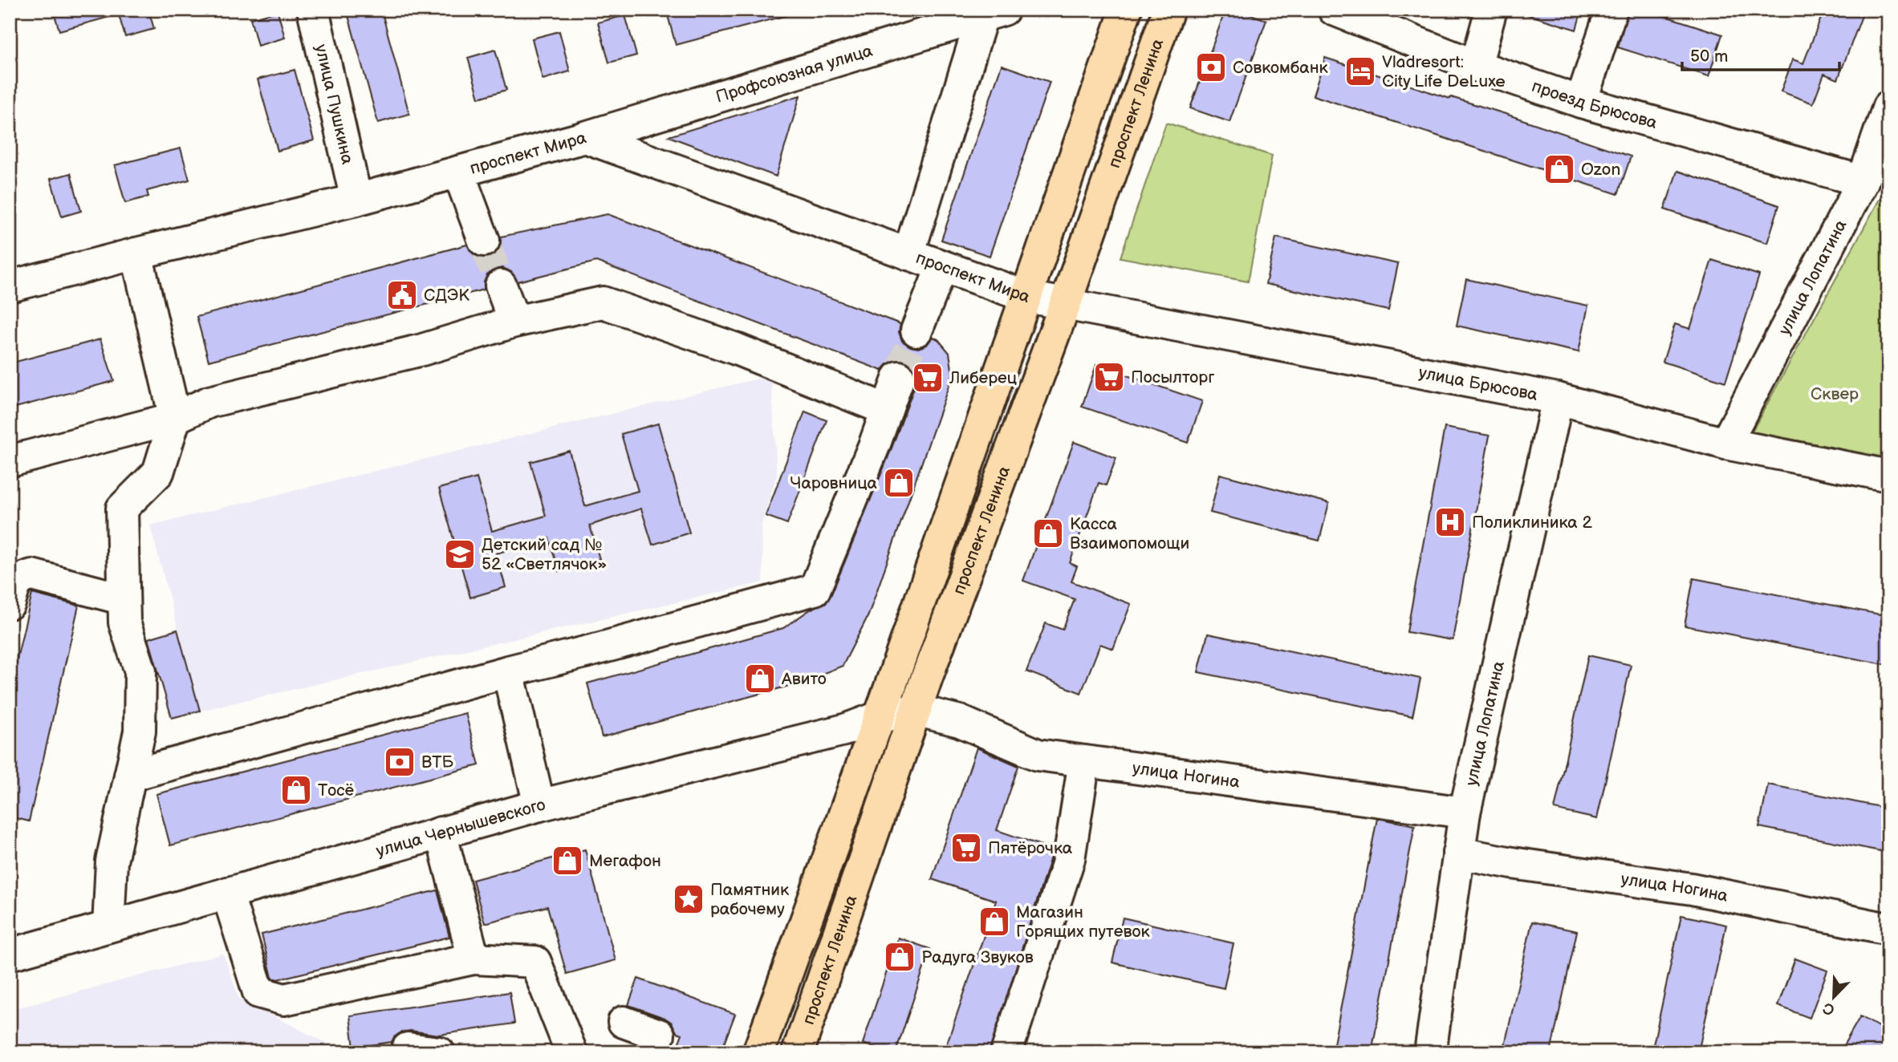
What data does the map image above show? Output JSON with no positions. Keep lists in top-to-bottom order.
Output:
{
  "streets": {
    "main road": ["проспект Ленина"],
    "street": [
      "Профсоюзная улица",
      "улица Пушкина",
      "проезд Брюсова",
      "проспект Мира",
      "улица Лопатина",
      "улица Брюсова",
      "улица Ногина",
      "улица Чернышевского"
    ]
  },
  "crossings": [
    ["Профсоюзная улица", "проспект Мира"],
    ["проспект Ленина", "проспект Мира"],
    ["проспект Ленина", "улица Брюсова"],
    ["проспект Ленина", "улица Ногина"],
    ["проспект Ленина", "улица Чернышевского"],
    ["улица Пушкина", "проспект Мира"],
    ["проезд Брюсова", "улица Лопатина"],
    ["проспект Мира", "улица Брюсова"],
    ["улица Лопатина", "улица Брюсова"],
    ["улица Лопатина", "улица Ногина"],
    ["улица Ногина", "улица Чернышевского"]
  ],
  "parks": ["Сквер"],
  "places": {
    "bank": ["Совкомбанк", "ВТБ"],
    "hotel": ["Vladresort: City Life DeLuxe"],
    "shop": [
      "Ozon",
      "Чаровница",
      "Касса Взаимопомощи",
      "Авито",
      "Тосё",
      "Мегафон",
      "Магазин Горящих путевок",
      "Радуга Звуков"
    ],
    "public building": ["СДЭК"],
    "supermarket": ["Посылторг", "Либерец", "Пятёрочка"],
    "hospital": ["Поликлиника 2"],
    "school or university": ["Детский сад № 52 «Светлячок»"],
    "place": ["Памятник рабочему"]
  },
  "scale_bar": "50 m",
  "north": "bottom left"
}
